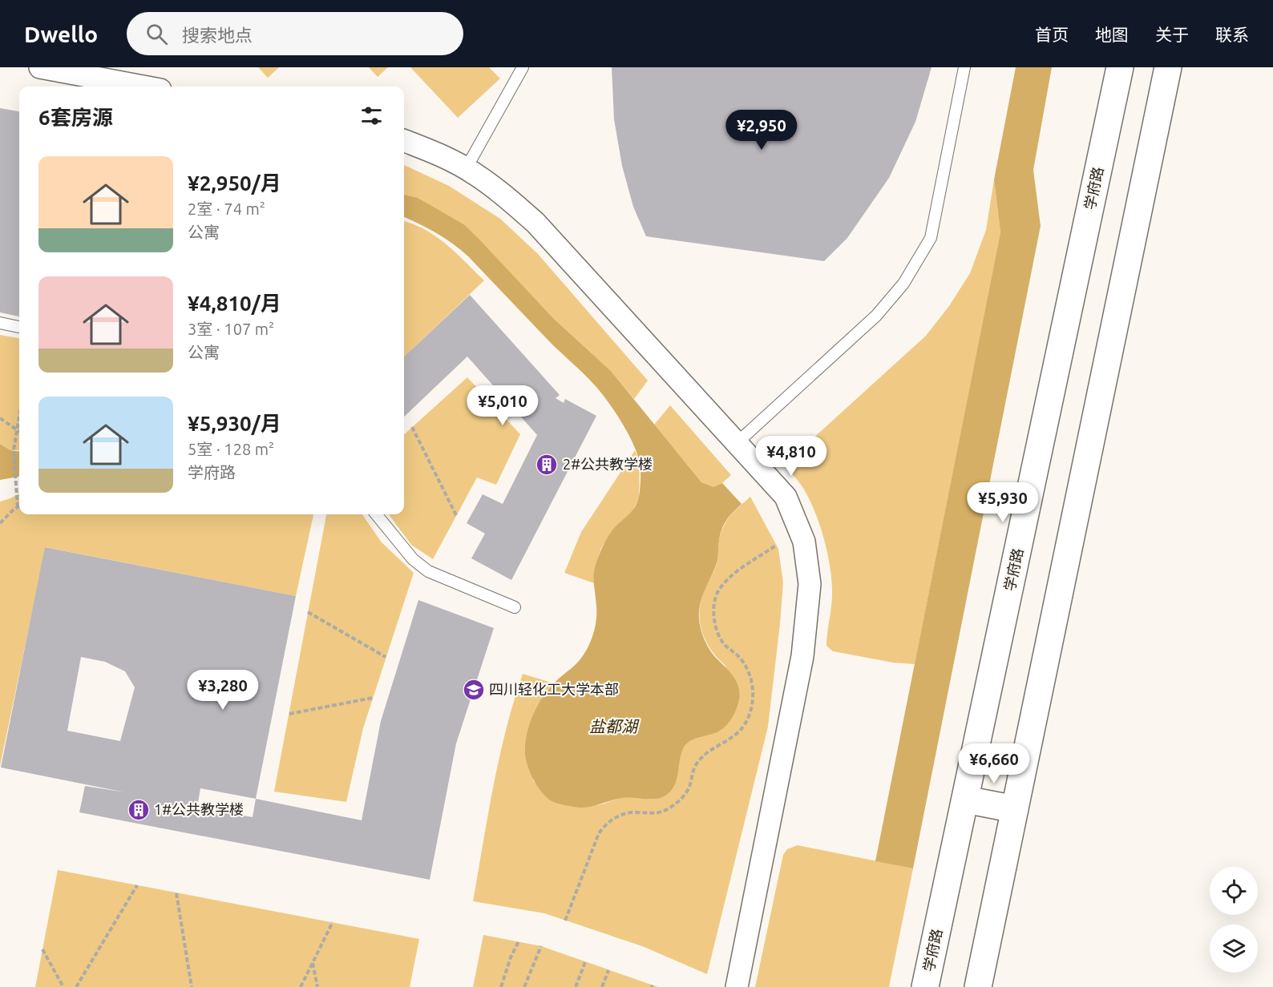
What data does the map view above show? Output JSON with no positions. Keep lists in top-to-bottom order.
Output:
{
  "streets": {
    "main road": ["学府路"]
  },
  "water": ["盐都湖"],
  "places": {
    "building": ["2#公共教学楼", "1#公共教学楼"],
    "school or university": ["四川轻化工大学本部"]
  },
  "page": {
    "header": "Dwello",
    "search": "搜索地点",
    "nav": [
      "首页",
      "地图",
      "关于",
      "联系"
    ],
    "heading": "6套房源",
    "price": [
      "¥2,950",
      "¥5,010",
      "¥4,810",
      "¥5,930",
      "¥3,280",
      "¥6,660"
    ],
    "list": [
      {
        "name": "¥2,950/月",
        "note": "2室 · 74 m² · 公寓"
      },
      {
        "name": "¥4,810/月",
        "note": "3室 · 107 m² · 公寓"
      },
      {
        "name": "¥5,930/月",
        "note": "5室 · 128 m² · 学府路"
      }
    ]
  }
}
